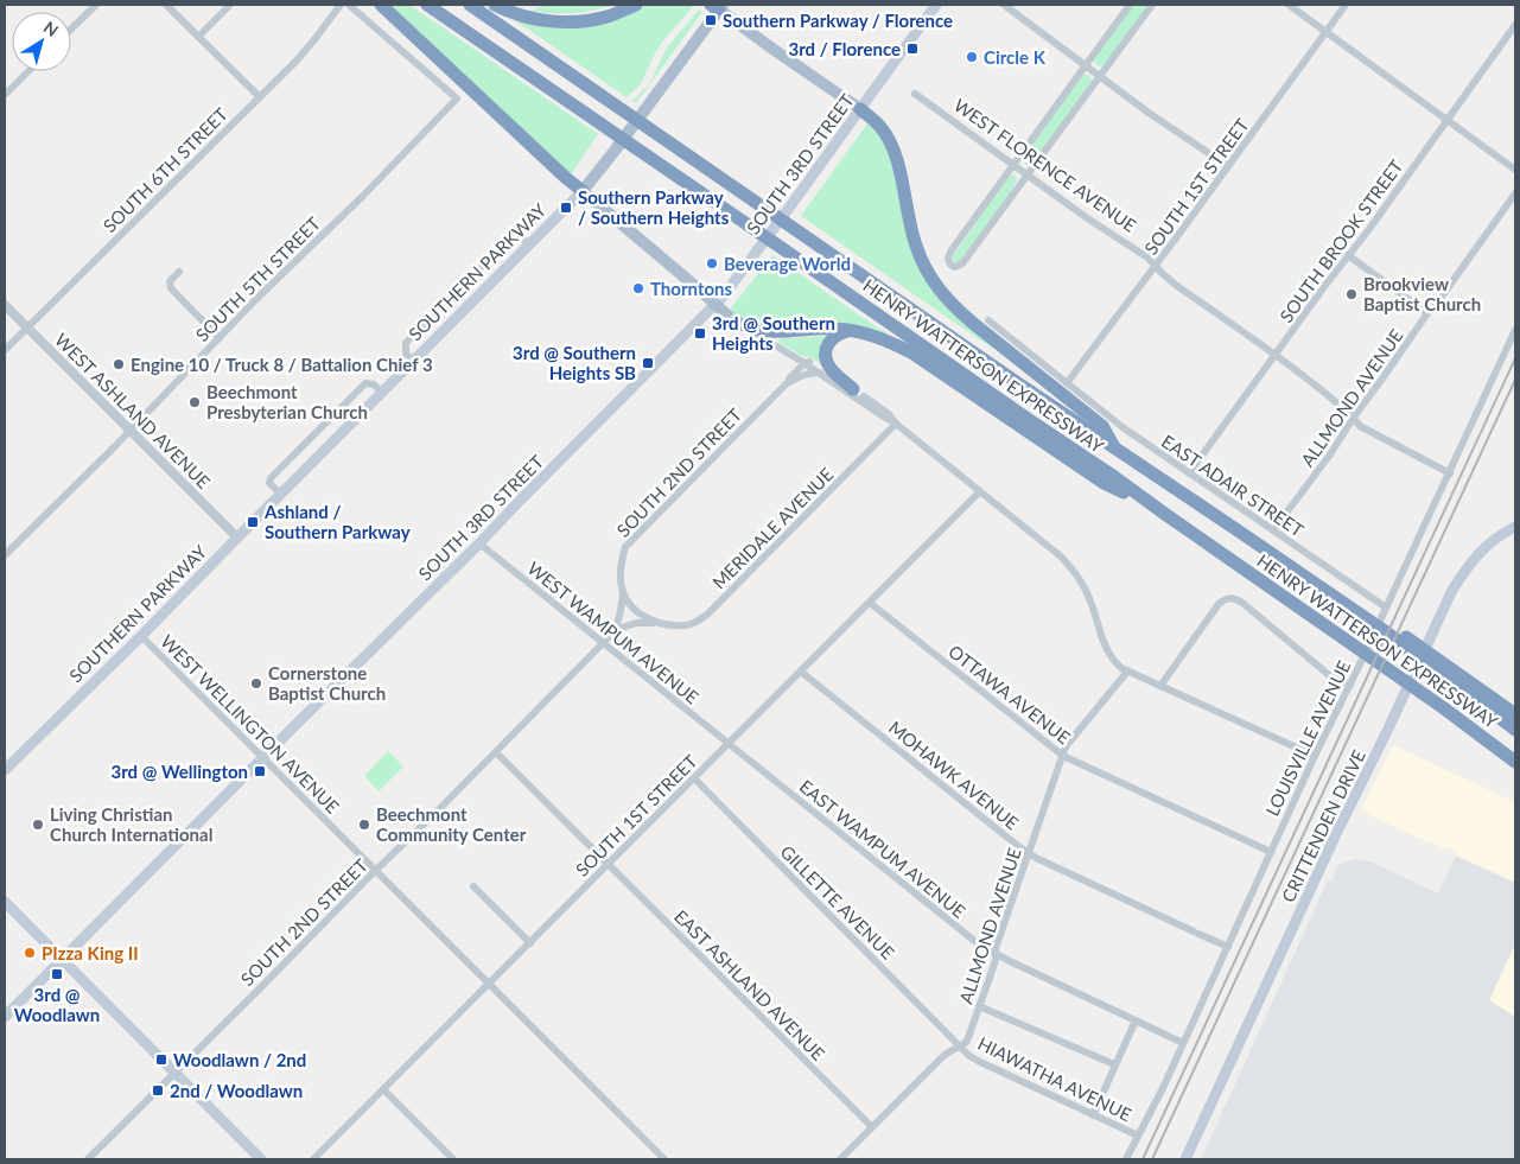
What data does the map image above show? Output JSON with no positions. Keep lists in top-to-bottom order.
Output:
{
  "streets": {
    "highway": ["HENRY WATTERSON EXPRESSWAY"],
    "main road": ["SOUTH 3RD STREET", "SOUTHERN PARKWAY", "CRITTENDEN DRIVE"],
    "street": [
      "WEST FLORENCE AVENUE",
      "SOUTH 6TH STREET",
      "SOUTH 1ST STREET",
      "SOUTH BROOK STREET",
      "SOUTH 5TH STREET",
      "ALLMOND AVENUE",
      "WEST ASHLAND AVENUE",
      "SOUTH 2ND STREET",
      "EAST ADAIR STREET",
      "MERIDALE AVENUE",
      "WEST WAMPUM AVENUE",
      "OTTAWA AVENUE",
      "WEST WELLINGTON AVENUE",
      "LOUISVILLE AVENUE",
      "MOHAWK AVENUE",
      "EAST WAMPUM AVENUE",
      "GILLETTE AVENUE",
      "EAST ASHLAND AVENUE",
      "HIAWATHA AVENUE"
    ]
  },
  "crossings": [
    ["SOUTH 3RD STREET", "WEST WAMPUM AVENUE"],
    ["SOUTH 3RD STREET", "WEST WELLINGTON AVENUE"],
    ["WEST FLORENCE AVENUE", "SOUTH 1ST STREET"],
    ["WEST FLORENCE AVENUE", "SOUTH BROOK STREET"],
    ["WEST FLORENCE AVENUE", "ALLMOND AVENUE"],
    ["WEST FLORENCE AVENUE", "LOUISVILLE AVENUE"],
    ["SOUTH 6TH STREET", "WEST ASHLAND AVENUE"],
    ["SOUTH 1ST STREET", "EAST ADAIR STREET"],
    ["SOUTH 1ST STREET", "WEST WAMPUM AVENUE"],
    ["SOUTH 1ST STREET", "OTTAWA AVENUE"],
    ["SOUTH 1ST STREET", "WEST WELLINGTON AVENUE"],
    ["SOUTH 1ST STREET", "MOHAWK AVENUE"],
    ["SOUTH 1ST STREET", "EAST WAMPUM AVENUE"],
    ["SOUTH 1ST STREET", "GILLETTE AVENUE"],
    ["SOUTH 1ST STREET", "EAST ASHLAND AVENUE"],
    ["SOUTH BROOK STREET", "EAST ADAIR STREET"],
    ["SOUTHERN PARKWAY", "WEST ASHLAND AVENUE"],
    ["SOUTHERN PARKWAY", "WEST WELLINGTON AVENUE"],
    ["SOUTH 5TH STREET", "WEST ASHLAND AVENUE"],
    ["ALLMOND AVENUE", "EAST ADAIR STREET"],
    ["ALLMOND AVENUE", "OTTAWA AVENUE"],
    ["ALLMOND AVENUE", "MOHAWK AVENUE"],
    ["ALLMOND AVENUE", "EAST WAMPUM AVENUE"],
    ["ALLMOND AVENUE", "GILLETTE AVENUE"],
    ["ALLMOND AVENUE", "EAST ASHLAND AVENUE"],
    ["ALLMOND AVENUE", "HIAWATHA AVENUE"],
    ["SOUTH 2ND STREET", "MERIDALE AVENUE"],
    ["SOUTH 2ND STREET", "WEST WAMPUM AVENUE"],
    ["SOUTH 2ND STREET", "WEST WELLINGTON AVENUE"],
    ["EAST ADAIR STREET", "LOUISVILLE AVENUE"],
    ["WEST WAMPUM AVENUE", "EAST WAMPUM AVENUE"],
    ["OTTAWA AVENUE", "LOUISVILLE AVENUE"],
    ["LOUISVILLE AVENUE", "MOHAWK AVENUE"],
    ["LOUISVILLE AVENUE", "EAST WAMPUM AVENUE"],
    ["LOUISVILLE AVENUE", "HIAWATHA AVENUE"],
    ["GILLETTE AVENUE", "HIAWATHA AVENUE"]
  ],
  "places": {
    "transit": [
      "Southern Parkway / Florence",
      "3rd / Florence",
      "Southern Parkway / Southern Heights",
      "3rd @ Southern Heights",
      "3rd @ Southern Heights SB",
      "Ashland / Southern Parkway",
      "3rd @ Wellington",
      "3rd @ Woodlawn",
      "Woodlawn / 2nd",
      "2nd / Woodlawn"
    ],
    "other": [
      "Circle K",
      "Beverage World",
      "Thorntons",
      "Brookview Baptist Church",
      "Engine 10 / Truck 8 / Battalion Chief 3",
      "Beechmont Presbyterian Church",
      "Cornerstone Baptist Church",
      "Living Christian Church International",
      "Beechmont Community Center",
      "PIzza King II"
    ]
  },
  "north": "top right"
}
